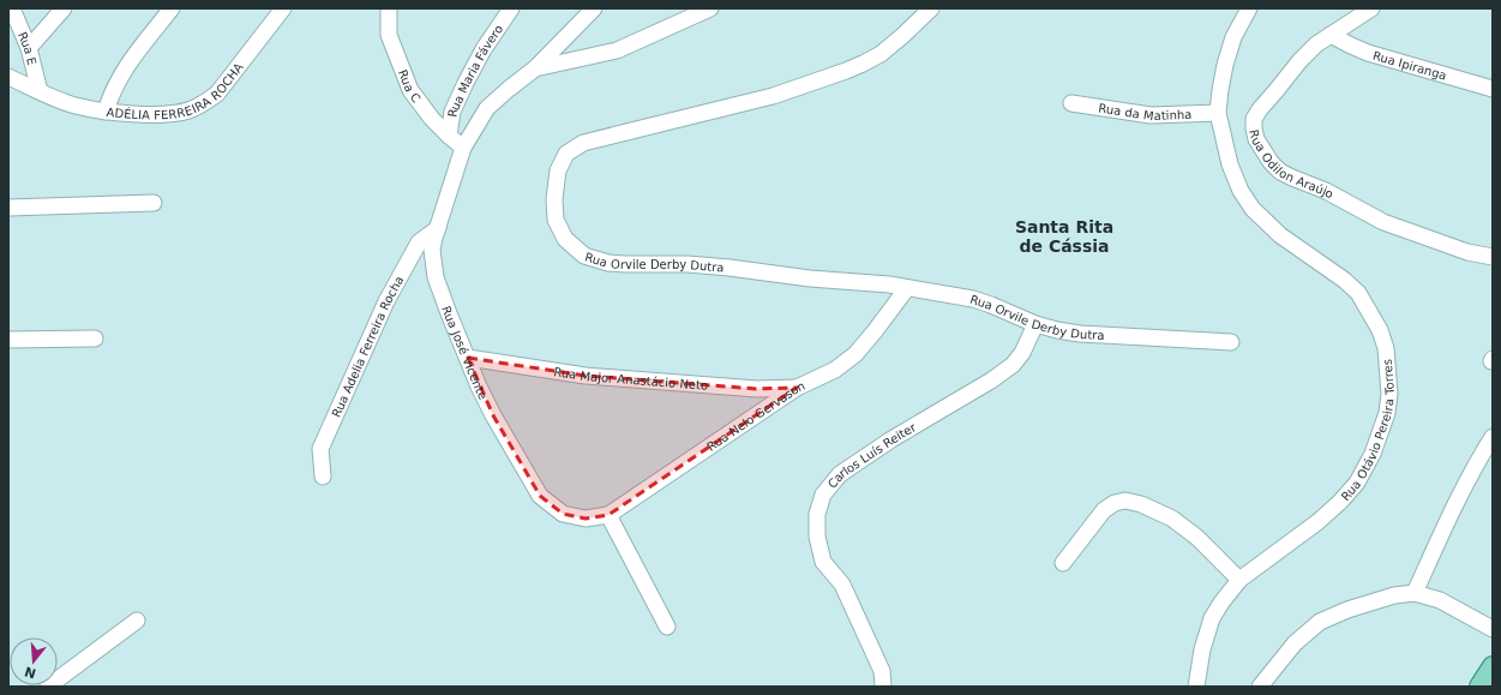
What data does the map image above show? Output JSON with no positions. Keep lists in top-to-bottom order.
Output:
{
  "streets": {
    "street": [
      "Rua E",
      "Rua Ipiranga",
      "Rua Maria Fávero",
      "ADÉLIA FERREIRA ROCHA",
      "Rua C",
      "Rua da Matinha",
      "Rua Odilon Araújo",
      "Rua Orvile Derby Dutra",
      "Rua Adelia Ferreira Rocha",
      "Rua José Vicente",
      "Rua Major Anastácio Neto",
      "Rua Nelo Gervason",
      "Rua Otávio Pereira Torres",
      "Carlos Luís Reiter"
    ]
  },
  "crossings": [
    ["Rua E", "ADÉLIA FERREIRA ROCHA"],
    ["Rua Ipiranga", "Rua Odilon Araújo"],
    ["Rua Maria Fávero", "Rua C"],
    ["Rua C", "Rua José Vicente"],
    ["Rua da Matinha", "Rua Otávio Pereira Torres"],
    ["Rua Orvile Derby Dutra", "Rua Nelo Gervason"],
    ["Rua Orvile Derby Dutra", "Carlos Luís Reiter"],
    ["Rua Adelia Ferreira Rocha", "Rua José Vicente"],
    ["Rua José Vicente", "Rua Major Anastácio Neto"],
    ["Rua José Vicente", "Rua Nelo Gervason"],
    ["Rua Major Anastácio Neto", "Rua Nelo Gervason"]
  ],
  "districts": ["Santa Rita de Cássia"],
  "north": "bottom"
}
